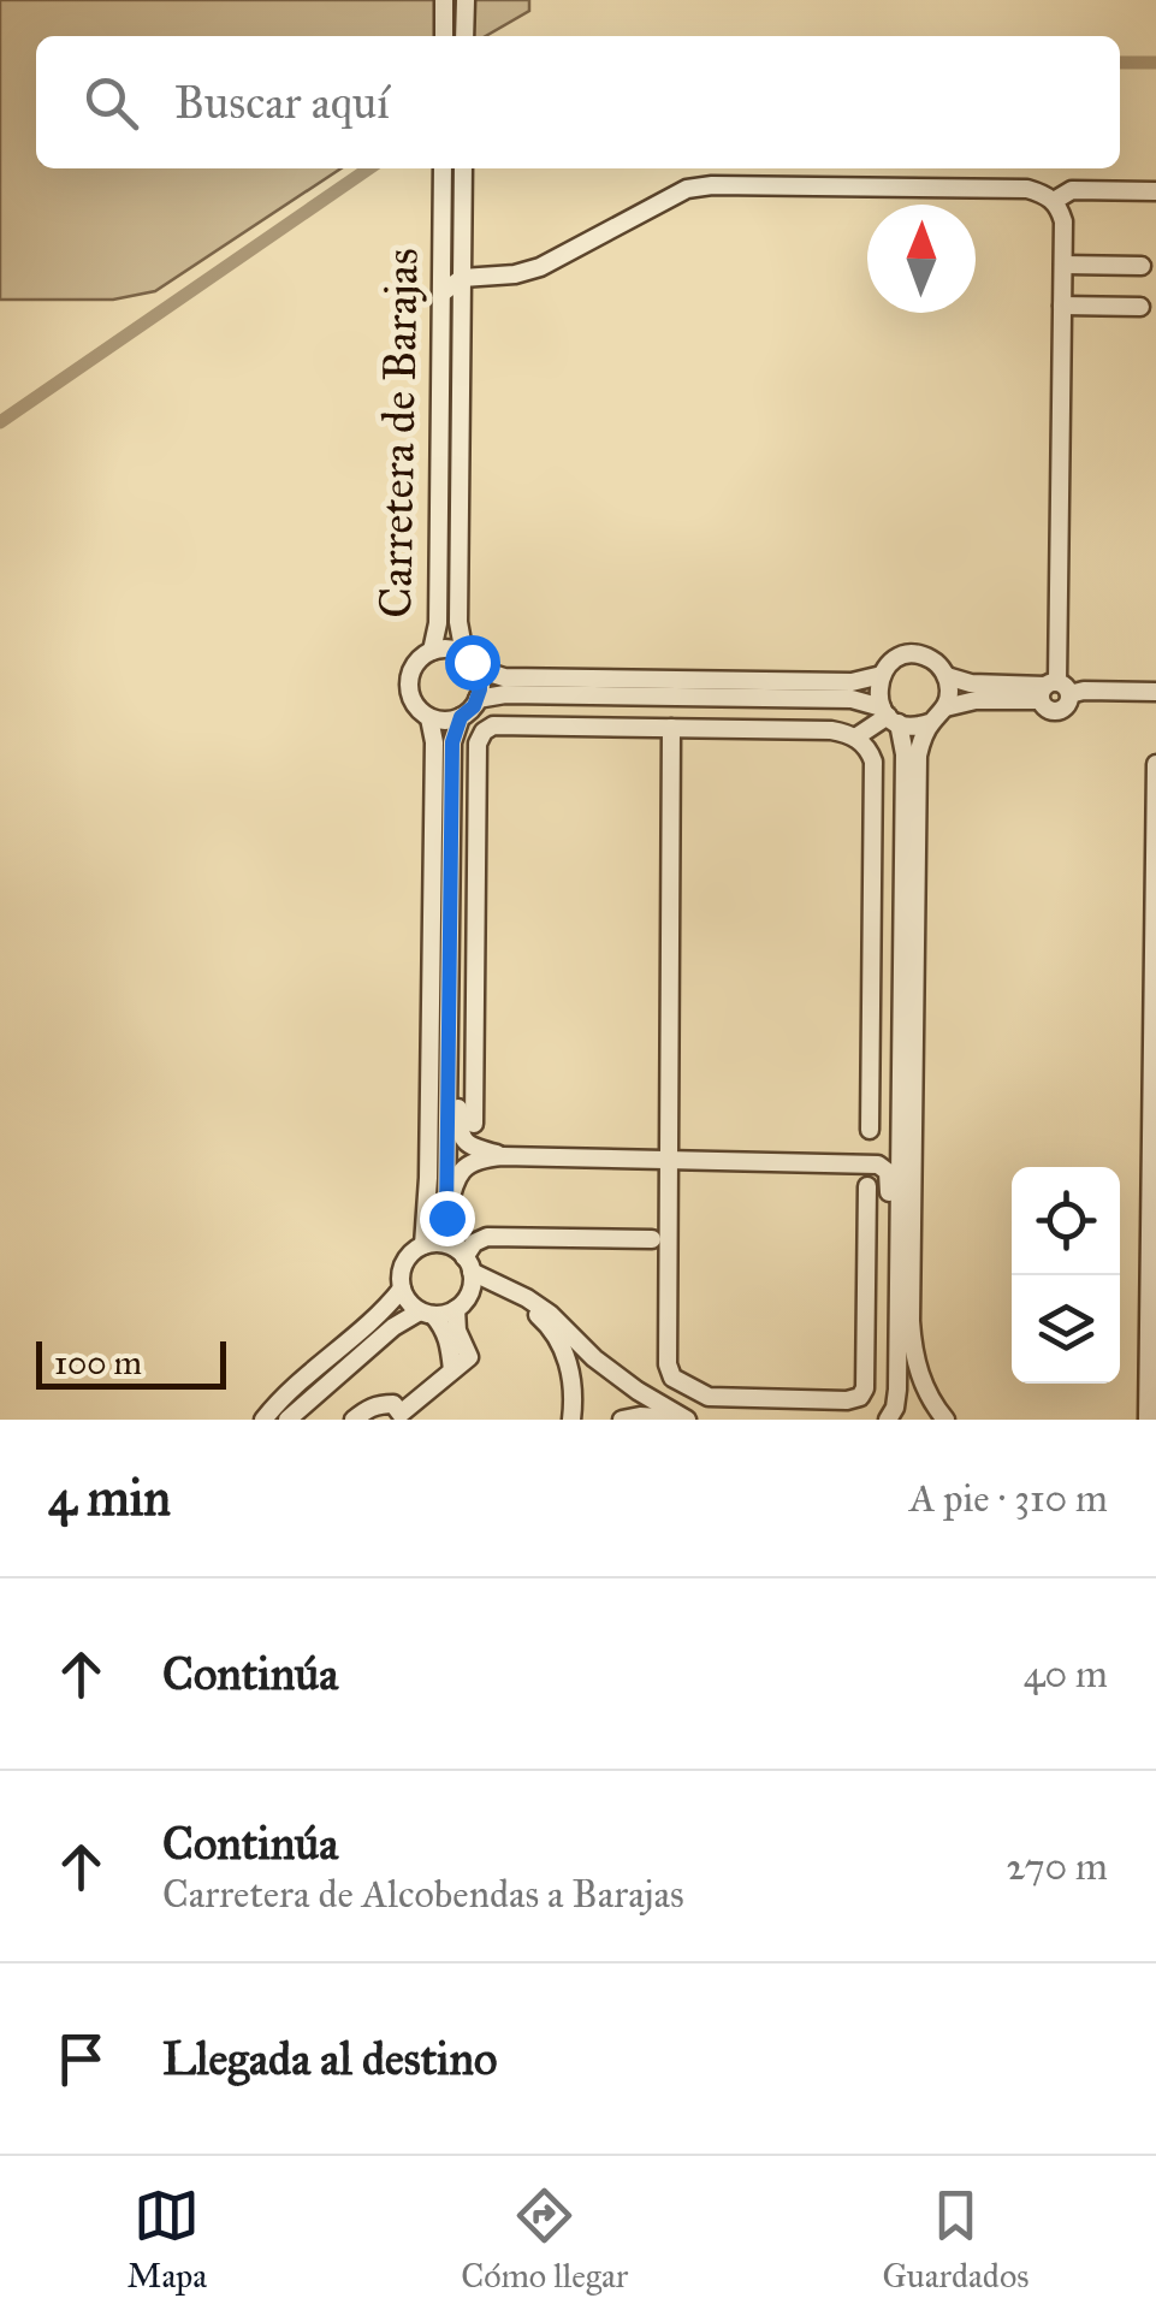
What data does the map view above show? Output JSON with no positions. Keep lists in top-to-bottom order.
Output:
{
  "streets": {
    "street": ["Carretera de Barajas"]
  },
  "scale_bar": "100 m",
  "north": "top",
  "page": {
    "search": "Buscar aquí",
    "scale": "100 m",
    "heading": ["4 min", "A pie · 310 m"],
    "list": [
      ["Continúa", "40 m"],
      ["Continúa", "Carretera de Alcobendas a Barajas", "270 m"],
      "Llegada al destino"
    ],
    "nav": ["Mapa", "Cómo llegar", "Guardados"]
  }
}
